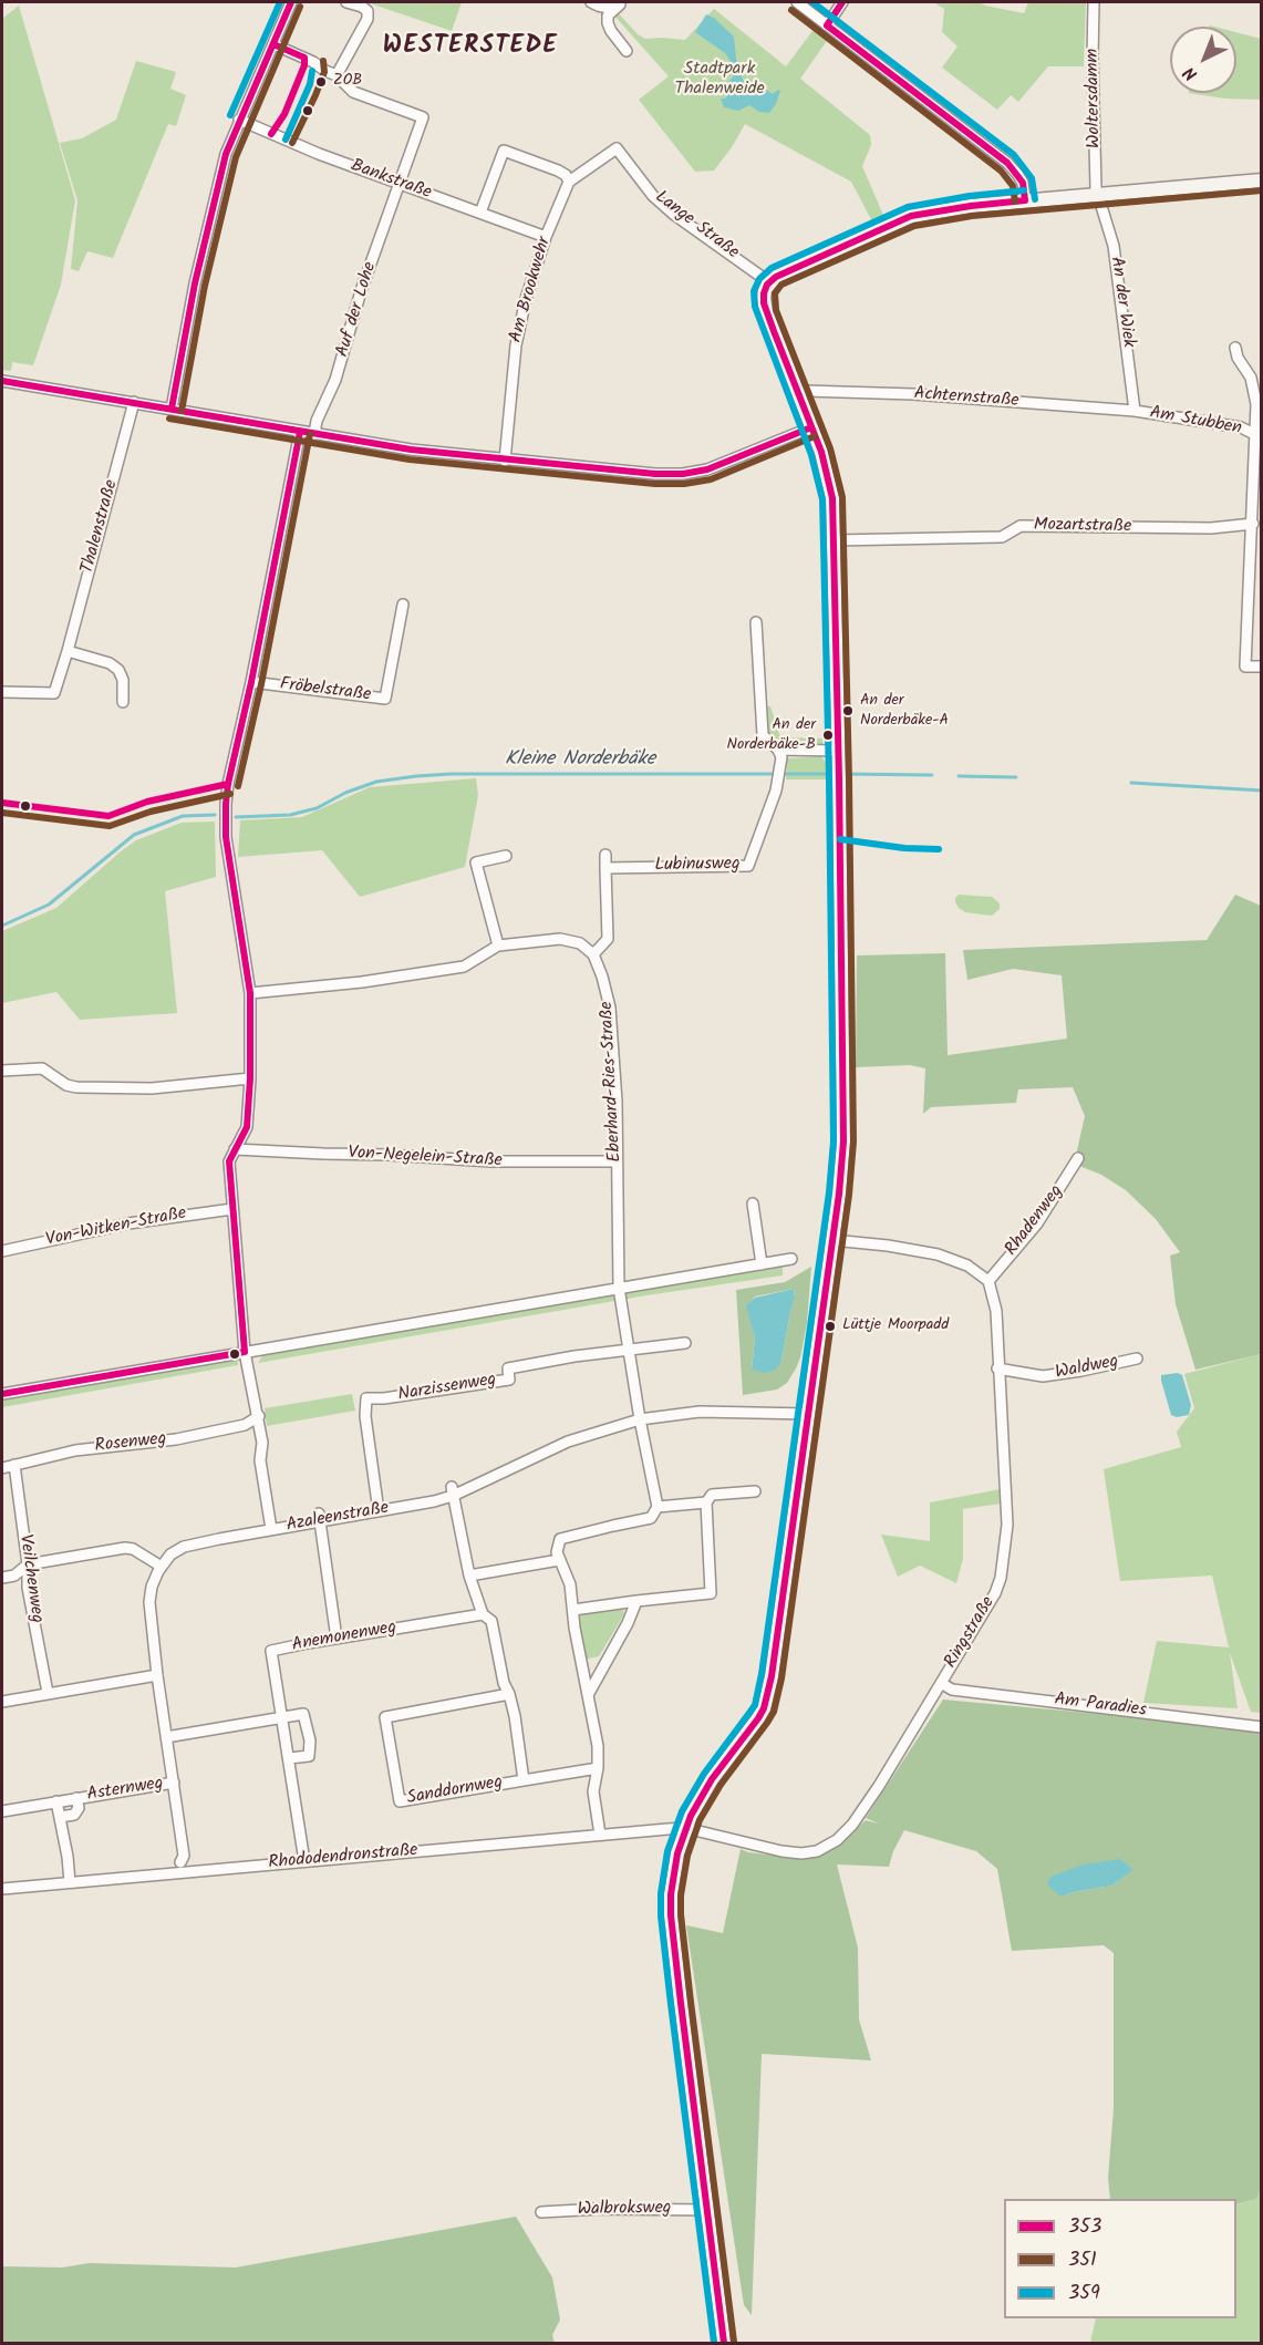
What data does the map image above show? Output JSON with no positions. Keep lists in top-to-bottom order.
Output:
{
  "streets": {
    "street": [
      "Woltersdamm",
      "Bankstraße",
      "Lange Straße",
      "Am Brookwehr",
      "An der Wiek",
      "Auf der Lohe",
      "Achternstraße",
      "Am Stubben",
      "Thalenstraße",
      "Mozartstraße",
      "Fröbelstraße",
      "Lubinusweg",
      "Eberhard-Ries-Straße",
      "Von-Negelein-Straße",
      "Rhadenweg",
      "Von-Witken-Straße",
      "Waldweg",
      "Narzissenweg",
      "Rosenweg",
      "Azaleenstraße",
      "Veilchenweg",
      "Ringstraße",
      "Anemonenweg",
      "Am Paradies",
      "Asternweg",
      "Sanddornweg",
      "Rhododendronstraße",
      "Walbroksweg"
    ]
  },
  "crossings": [
    ["Woltersdamm", "An der Wiek"],
    ["Bankstraße", "Am Brookwehr"],
    ["Bankstraße", "Auf der Lohe"],
    ["Lange Straße", "Am Brookwehr"],
    ["An der Wiek", "Achternstraße"],
    ["An der Wiek", "Am Stubben"],
    ["Achternstraße", "Am Stubben"],
    ["Eberhard-Ries-Straße", "Von-Negelein-Straße"],
    ["Eberhard-Ries-Straße", "Narzissenweg"],
    ["Eberhard-Ries-Straße", "Azaleenstraße"],
    ["Rhadenweg", "Ringstraße"],
    ["Waldweg", "Ringstraße"],
    ["Narzissenweg", "Azaleenstraße"],
    ["Rosenweg", "Veilchenweg"],
    ["Azaleenstraße", "Asternweg"],
    ["Azaleenstraße", "Sanddornweg"],
    ["Ringstraße", "Am Paradies"],
    ["Ringstraße", "Rhododendronstraße"],
    ["Anemonenweg", "Sanddornweg"]
  ],
  "districts": ["WESTERSTEDE"],
  "water": ["Kleine Norderbäke"],
  "parks": ["Stadtpark Thalenweide"],
  "places": [
    "ZOB",
    "An der Norderbäke-A",
    "An der Norderbäke-B",
    "Lüttje Moorpadd"
  ],
  "lines": ["transit line 353", "transit line 359", "transit line 351"],
  "legend": ["353", "351", "359"],
  "north": "bottom left"
}
